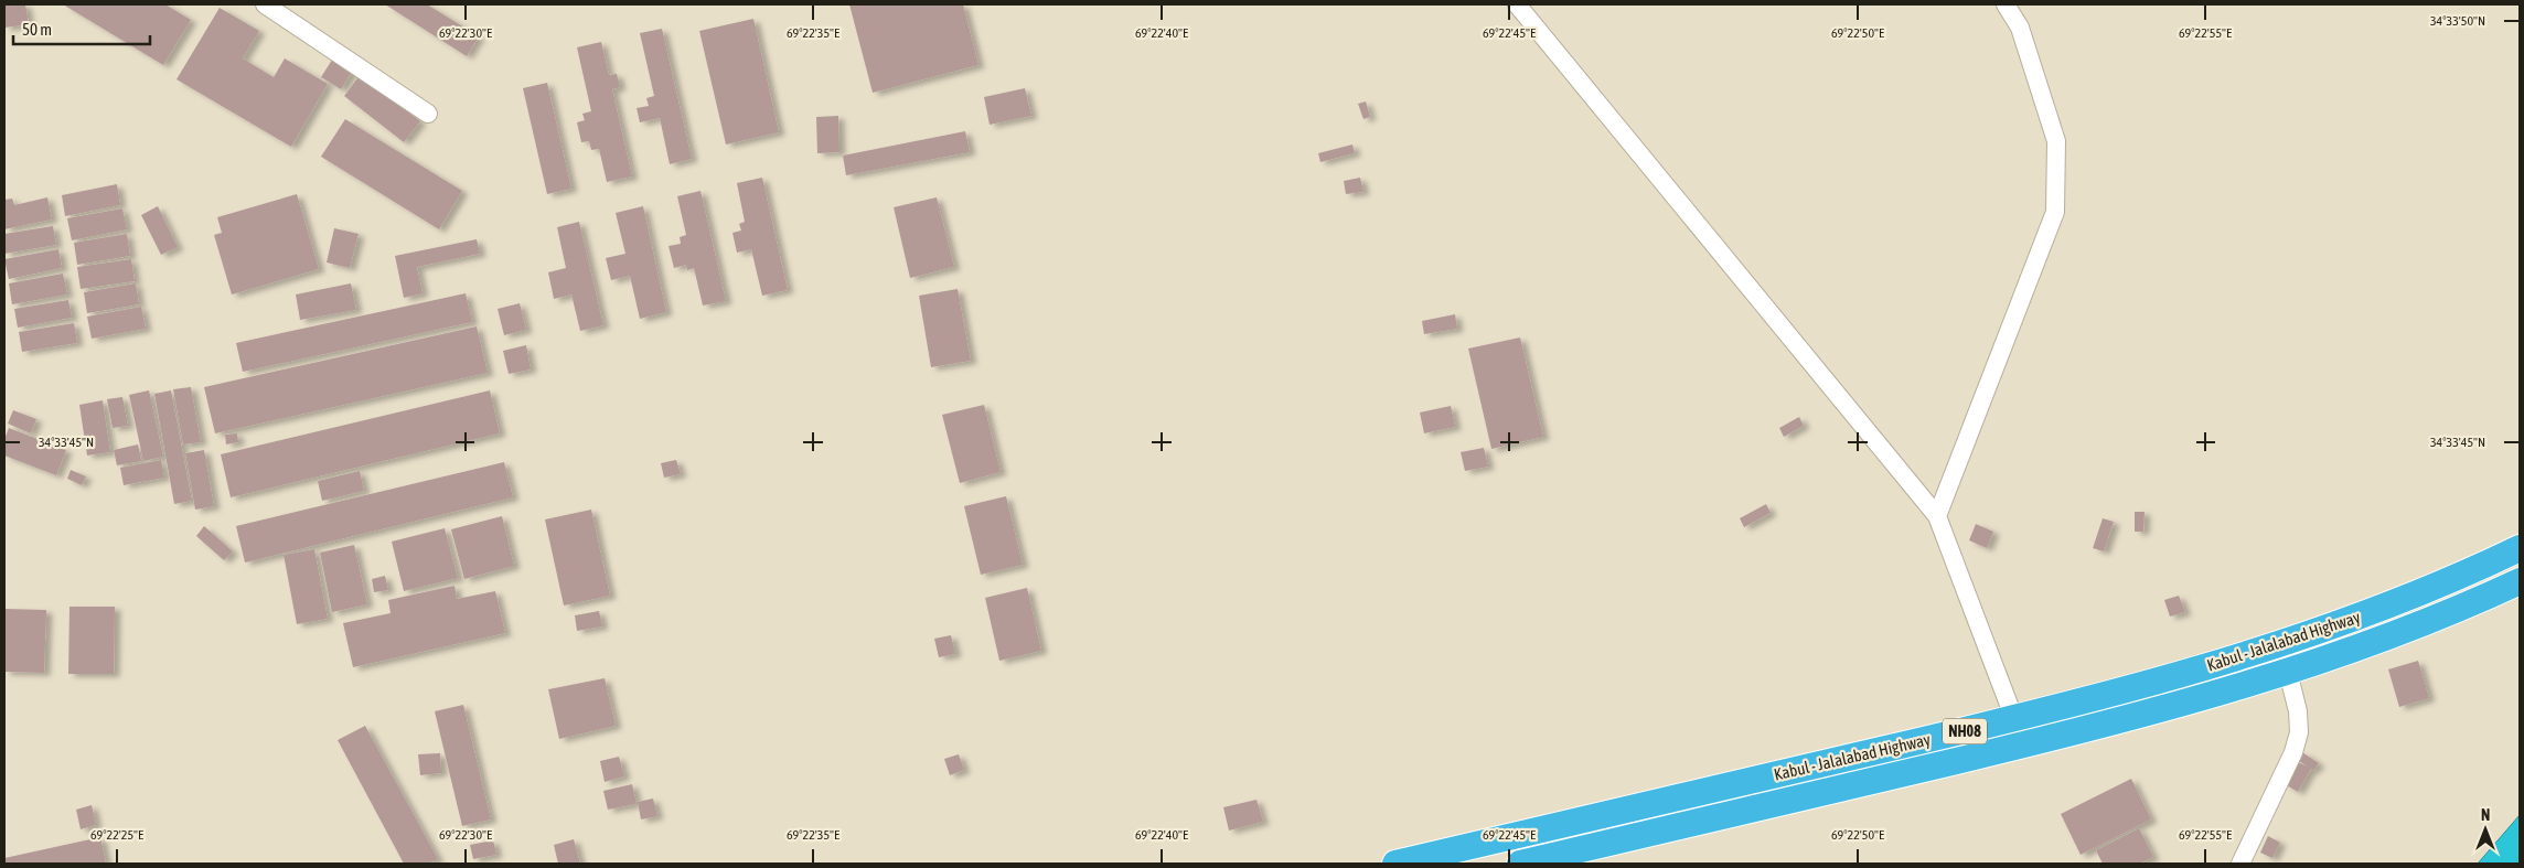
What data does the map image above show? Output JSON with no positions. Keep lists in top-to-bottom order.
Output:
{
  "streets": {
    "highway": ["Kabul - Jalalabad Highway", "NH08"]
  },
  "scale_bar": "50 m",
  "north": "top",
  "coordinates": [
    "34°33'50\"N",
    "69°22'30\"E",
    "69°22'35\"E",
    "69°22'40\"E",
    "69°22'45\"E",
    "69°22'50\"E",
    "69°22'55\"E",
    "34°33'45\"N",
    "69°22'25\"E"
  ]
}
